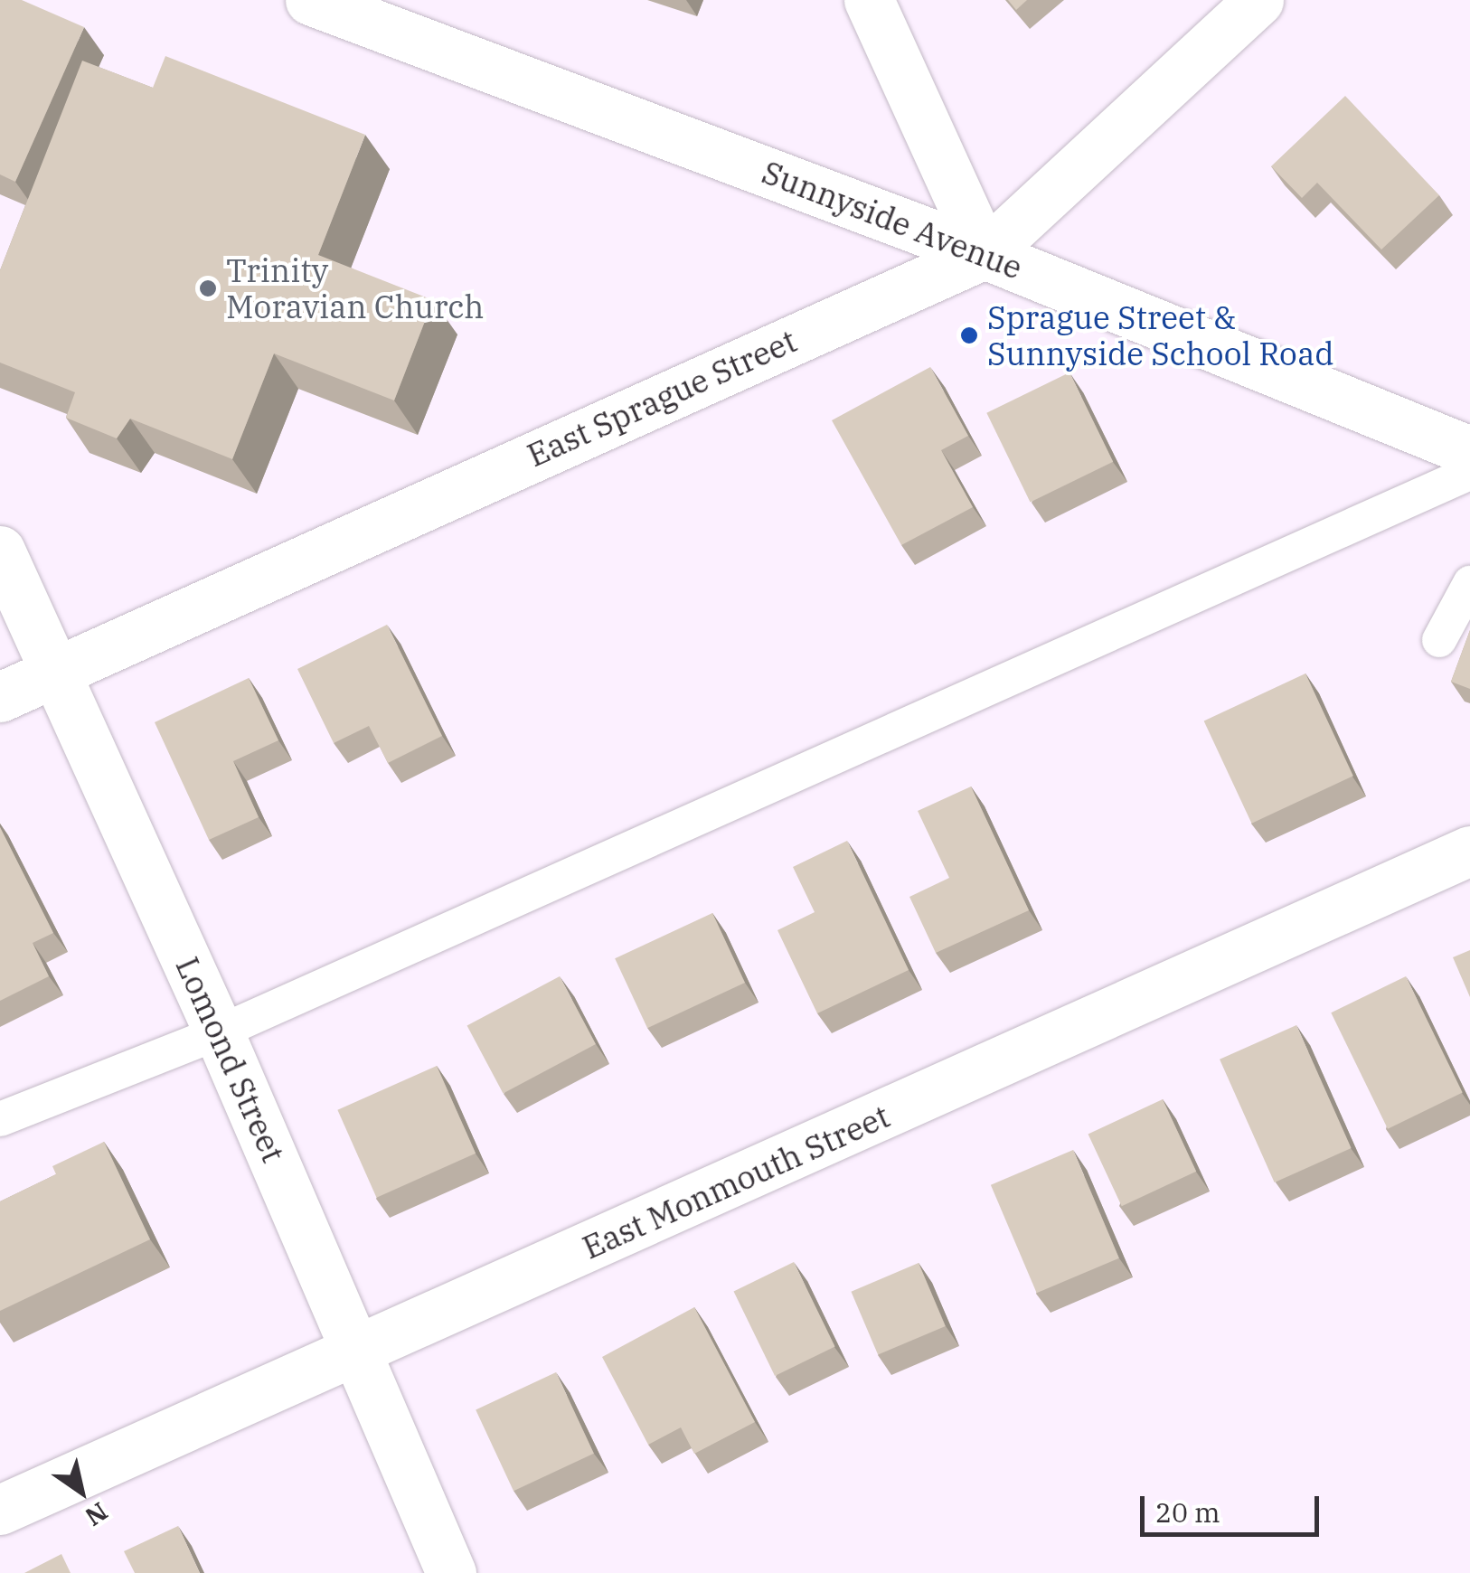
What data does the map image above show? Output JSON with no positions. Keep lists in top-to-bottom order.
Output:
{
  "streets": {
    "street": [
      "Sunnyside Avenue",
      "East Sprague Street",
      "Lomond Street",
      "East Monmouth Street"
    ]
  },
  "crossings": [
    ["Sunnyside Avenue", "East Sprague Street"],
    ["East Sprague Street", "Lomond Street"],
    ["Lomond Street", "East Monmouth Street"]
  ],
  "places": ["Trinity Moravian Church", "Sprague Street & Sunnyside School Road"],
  "scale_bar": "20 m",
  "north": "bottom right"
}
